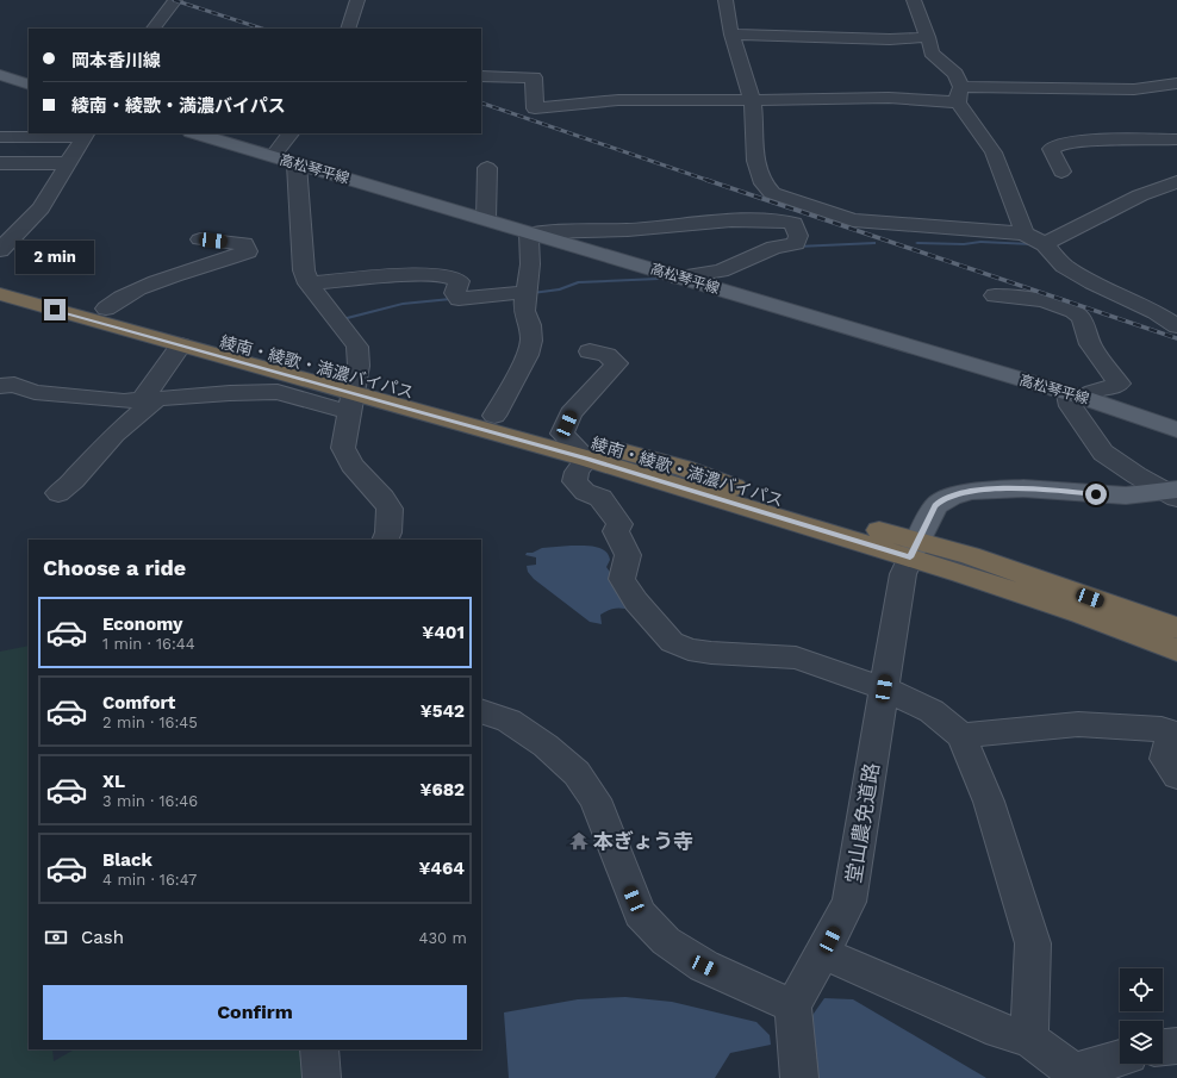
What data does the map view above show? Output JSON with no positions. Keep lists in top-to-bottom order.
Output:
{
  "streets": {
    "highway": ["綾南・綾歌・満濃バイパス"],
    "main road": ["高松琴平線"],
    "street": ["堂山農免道路"]
  },
  "crossings": [
    ["綾南・綾歌・満濃バイパス", "堂山農免道路"]
  ],
  "places": {
    "temple": ["本ぎょう寺"]
  },
  "page": {
    "banner": ["岡本香川線", "綾南・綾歌・満濃バイパス"],
    "bubble": "2 min",
    "heading": "Choose a ride",
    "list": [
      {
        "name": "Economy",
        "note": "1 min · 16:44",
        "value": "¥401"
      },
      {
        "name": "Comfort",
        "note": "2 min · 16:45",
        "value": "¥542"
      },
      {
        "name": "XL",
        "note": "3 min · 16:46",
        "value": "¥682"
      },
      {
        "name": "Black",
        "note": "4 min · 16:47",
        "value": "¥464"
      }
    ],
    "pay": ["Cash", "430 m"],
    "buttons": "Confirm"
  }
}
